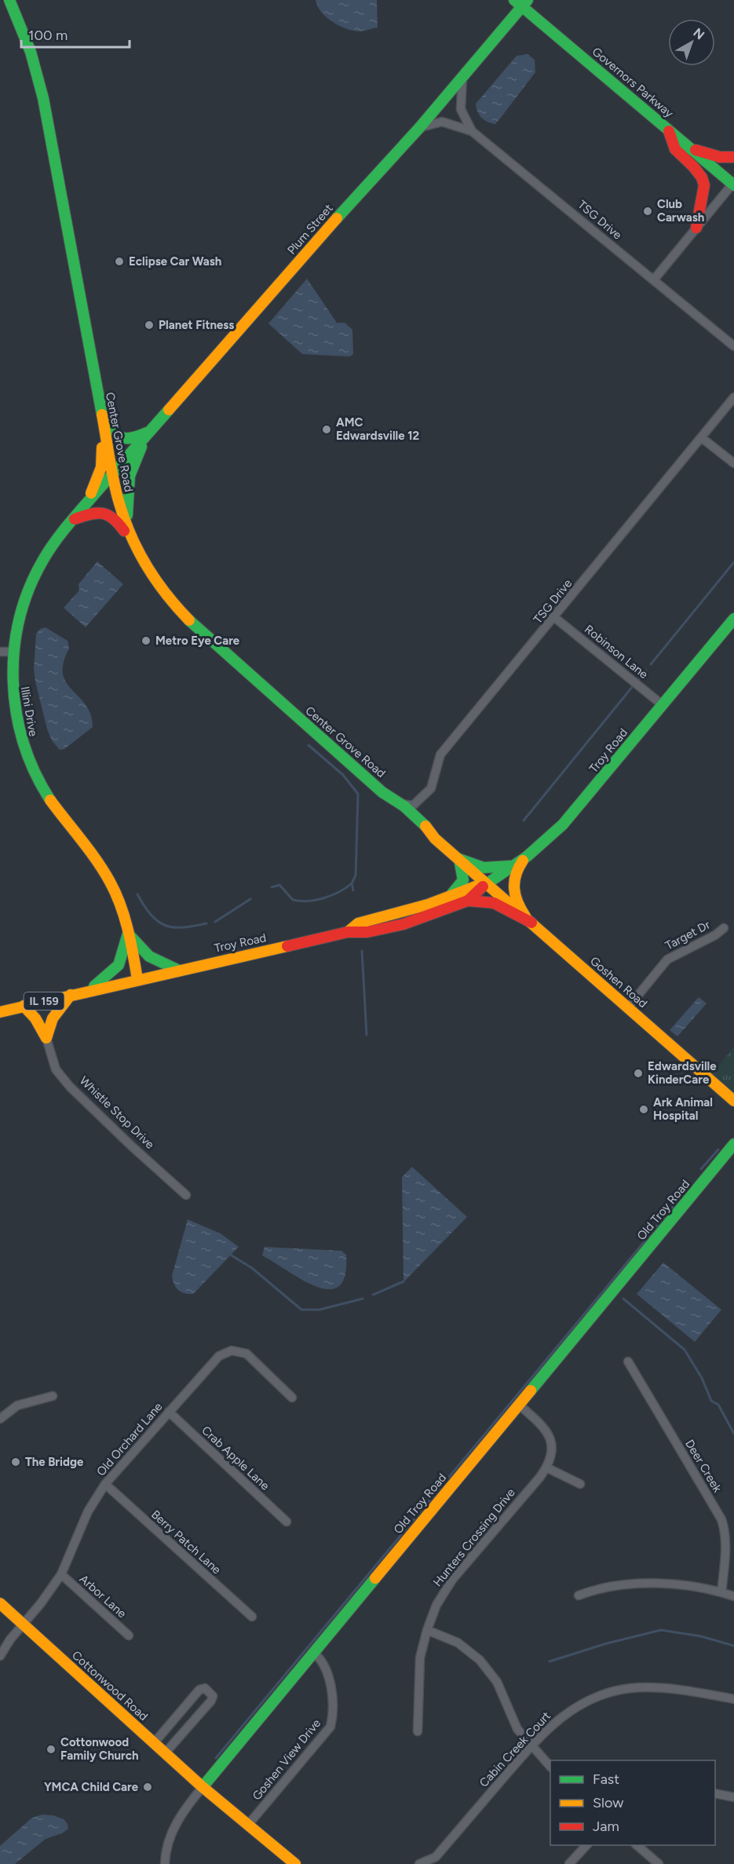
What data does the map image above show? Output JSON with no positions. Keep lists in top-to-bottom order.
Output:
{
  "streets": {
    "main road": [
      "Governors Parkway",
      "Plum Street",
      "Center Grove Road",
      "Illini Drive",
      "Troy Road",
      "Goshen Road",
      "IL 159",
      "Whistle Stop Drive",
      "Old Troy Road",
      "Cottonwood Road"
    ],
    "street": [
      "TSG Drive",
      "Robinson Lane",
      "Target Dr",
      "Old Orchard Lane",
      "Crab Apple Lane",
      "Deer Creek",
      "Hunters Crossing Drive",
      "Berry Patch Lane",
      "Arbor Lane",
      "Cabin Creek Court",
      "Goshen View Drive"
    ]
  },
  "crossings": [
    ["Governors Parkway", "Plum Street"],
    ["TSG Drive", "Plum Street"],
    ["TSG Drive", "Center Grove Road"],
    ["TSG Drive", "Robinson Lane"],
    ["Plum Street", "Center Grove Road"],
    ["Plum Street", "Illini Drive"],
    ["Center Grove Road", "Illini Drive"],
    ["Center Grove Road", "Troy Road"],
    ["Center Grove Road", "Goshen Road"],
    ["Robinson Lane", "Troy Road"],
    ["Illini Drive", "Troy Road"],
    ["Illini Drive", "IL 159"],
    ["Troy Road", "Goshen Road"],
    ["Troy Road", "IL 159"],
    ["Target Dr", "Goshen Road"],
    ["IL 159", "Whistle Stop Drive"],
    ["Old Troy Road", "Hunters Crossing Drive"],
    ["Old Troy Road", "Cottonwood Road"],
    ["Old Troy Road", "Goshen View Drive"],
    ["Old Orchard Lane", "Crab Apple Lane"],
    ["Old Orchard Lane", "Berry Patch Lane"],
    ["Old Orchard Lane", "Arbor Lane"],
    ["Old Orchard Lane", "Cottonwood Road"]
  ],
  "places": [
    "Club Carwash",
    "Eclipse Car Wash",
    "Planet Fitness",
    "AMC Edwardsville 12",
    "Metro Eye Care",
    "Edwardsville KinderCare",
    "Ark Animal Hospital",
    "The Bridge",
    "Cottonwood Family Church",
    "YMCA Child Care"
  ],
  "legend": ["Fast", "Slow", "Jam"],
  "scale_bar": "100 m",
  "north": "top right"
}
